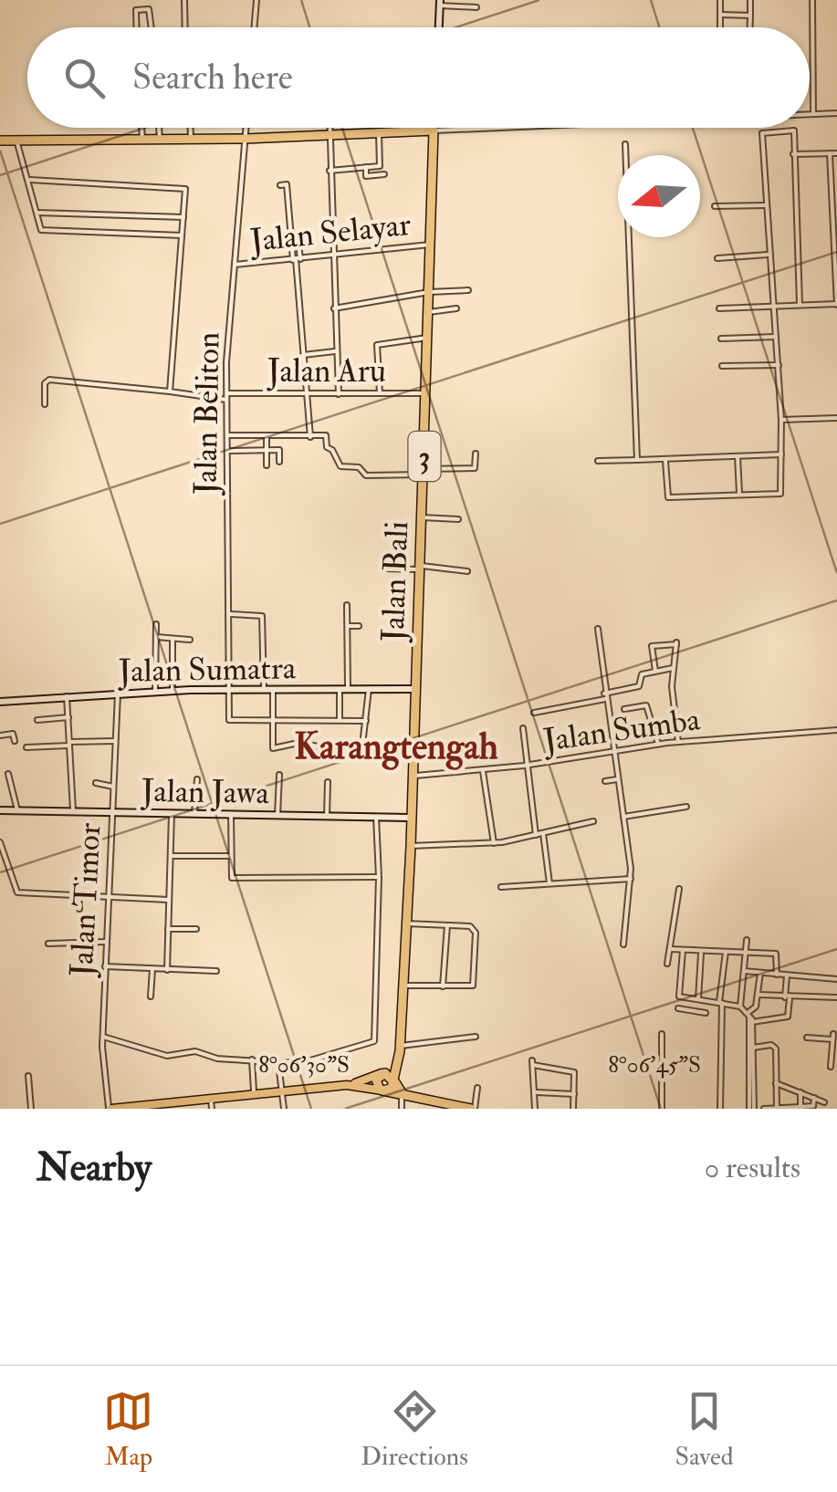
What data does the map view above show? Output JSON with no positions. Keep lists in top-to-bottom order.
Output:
{
  "streets": {
    "highway": ["3", "Jalan Bali"],
    "main road": ["Jalan Sumatra", "Jalan Jawa"],
    "street": [
      "Jalan Selayar",
      "Jalan Aru",
      "Jalan Beliton",
      "Jalan Sumba",
      "Jalan Timor"
    ]
  },
  "crossings": [
    ["Jalan Selayar", "Jalan Beliton"],
    ["Jalan Selayar", "Jalan Bali"],
    ["Jalan Aru", "Jalan Beliton"],
    ["Jalan Aru", "Jalan Bali"],
    ["Jalan Beliton", "Jalan Sumatra"],
    ["3", "Jalan Bali"],
    ["Jalan Bali", "Jalan Sumatra"],
    ["Jalan Bali", "Jalan Sumba"],
    ["Jalan Bali", "Jalan Jawa"],
    ["Jalan Sumatra", "Jalan Timor"],
    ["Jalan Jawa", "Jalan Timor"]
  ],
  "districts": ["Karangtengah"],
  "north": "left",
  "page": {
    "search": "Search here",
    "heading": ["Nearby", "0 results"],
    "nav": ["Map", "Directions", "Saved"]
  },
  "coordinates": ["8°06'30\"S", "8°06'45\"S"]
}
